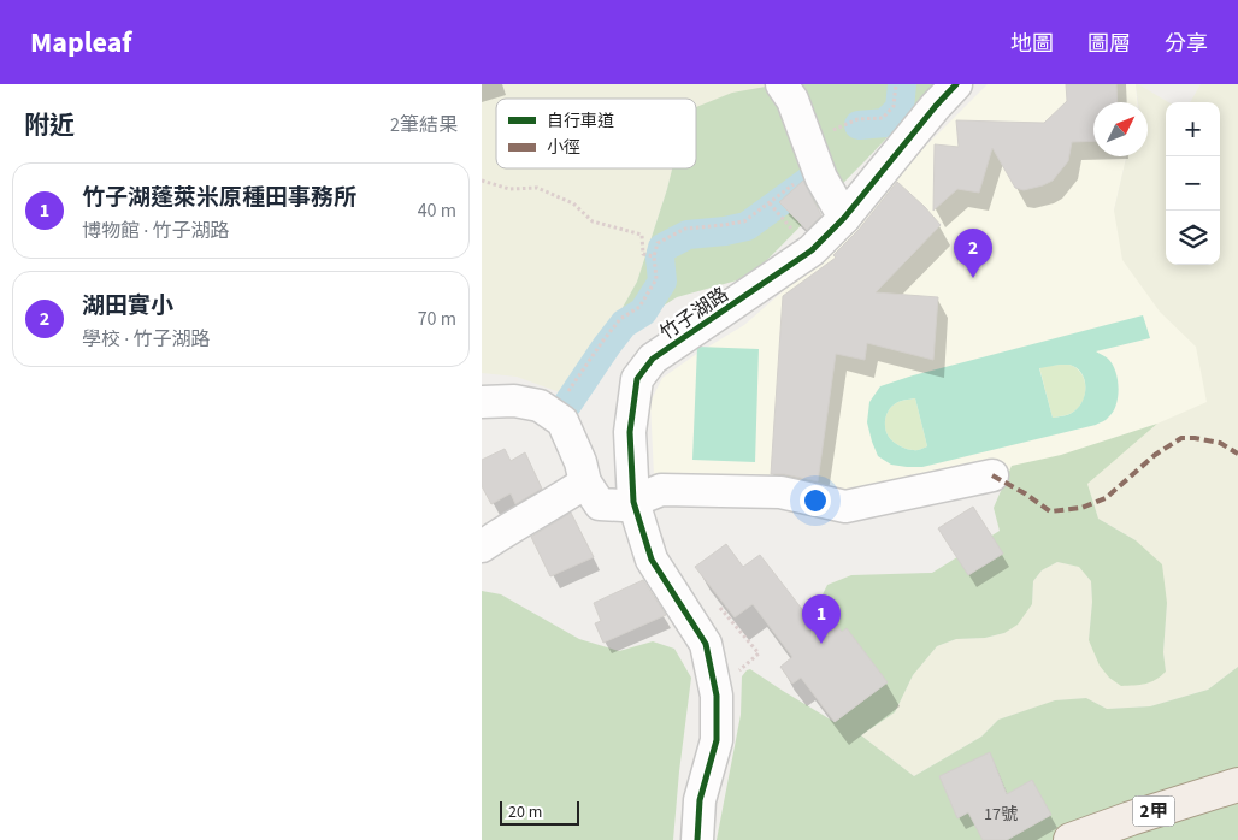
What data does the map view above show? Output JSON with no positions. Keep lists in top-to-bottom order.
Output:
{
  "streets": {
    "main road": ["2甲"],
    "street": ["竹子湖路"]
  },
  "house_numbers": ["17號"],
  "legend": ["自行車道", "小徑"],
  "scale_bar": "20 m",
  "north": "top right",
  "page": {
    "header": "Mapleaf",
    "nav": ["地圖", "圖層", "分享"],
    "heading": ["附近", "2筆結果"],
    "map_buttons": ["+", "−"],
    "list": [
      {
        "mark": "1",
        "name": "竹子湖蓬萊米原種田事務所",
        "note": "博物館 · 竹子湖路",
        "value": "40 m"
      },
      {
        "mark": "2",
        "name": "湖田實小",
        "note": "學校 · 竹子湖路",
        "value": "70 m"
      }
    ],
    "pins": ["2", "1"],
    "scale": "20 m"
  }
}
